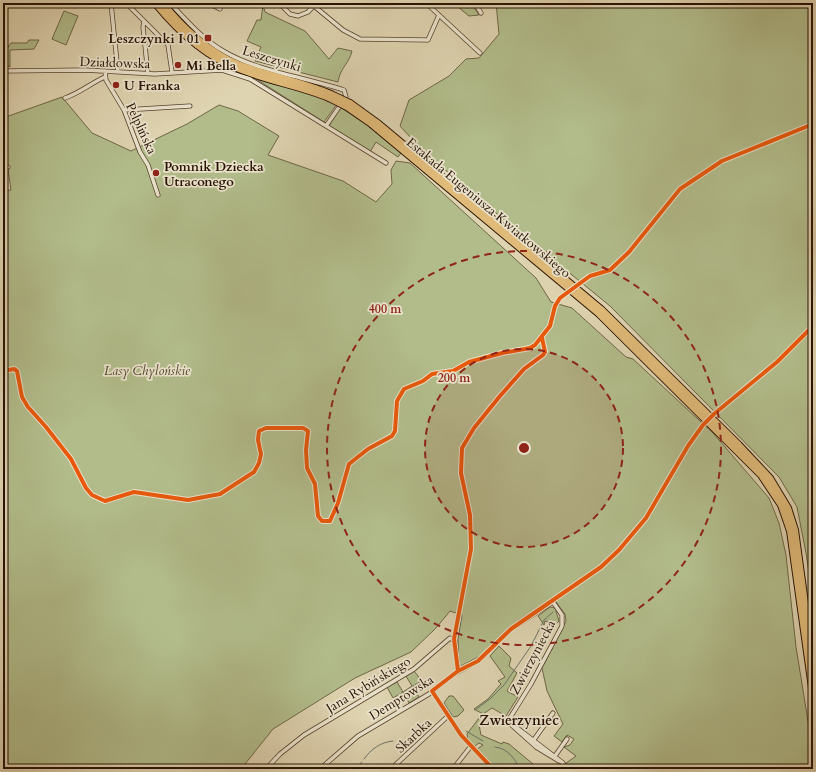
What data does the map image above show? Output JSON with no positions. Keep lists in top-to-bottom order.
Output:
{
  "streets": {
    "highway": ["Estakada Eugeniusza Kwiatkowskiego"],
    "street": [
      "Leszczynki",
      "Działdowska",
      "Pelplińska",
      "Zwierzyniecka",
      "Jana Rybińskiego",
      "Demptowska",
      "Skarbka"
    ]
  },
  "crossings": [
    ["Leszczynki", "Działdowska"],
    ["Działdowska", "Pelplińska"],
    ["Zwierzyniecka", "Demptowska"],
    ["Jana Rybińskiego", "Demptowska"]
  ],
  "districts": ["Zwierzyniec"],
  "parks": ["Lasy Chylońskie"],
  "places": {
    "transit": ["Leszczynki I 01"],
    "other": ["Mi Bella", "U Franka", "Pomnik Dziecka Utraconego"]
  },
  "rings": ["400 m", "200 m"]
}
